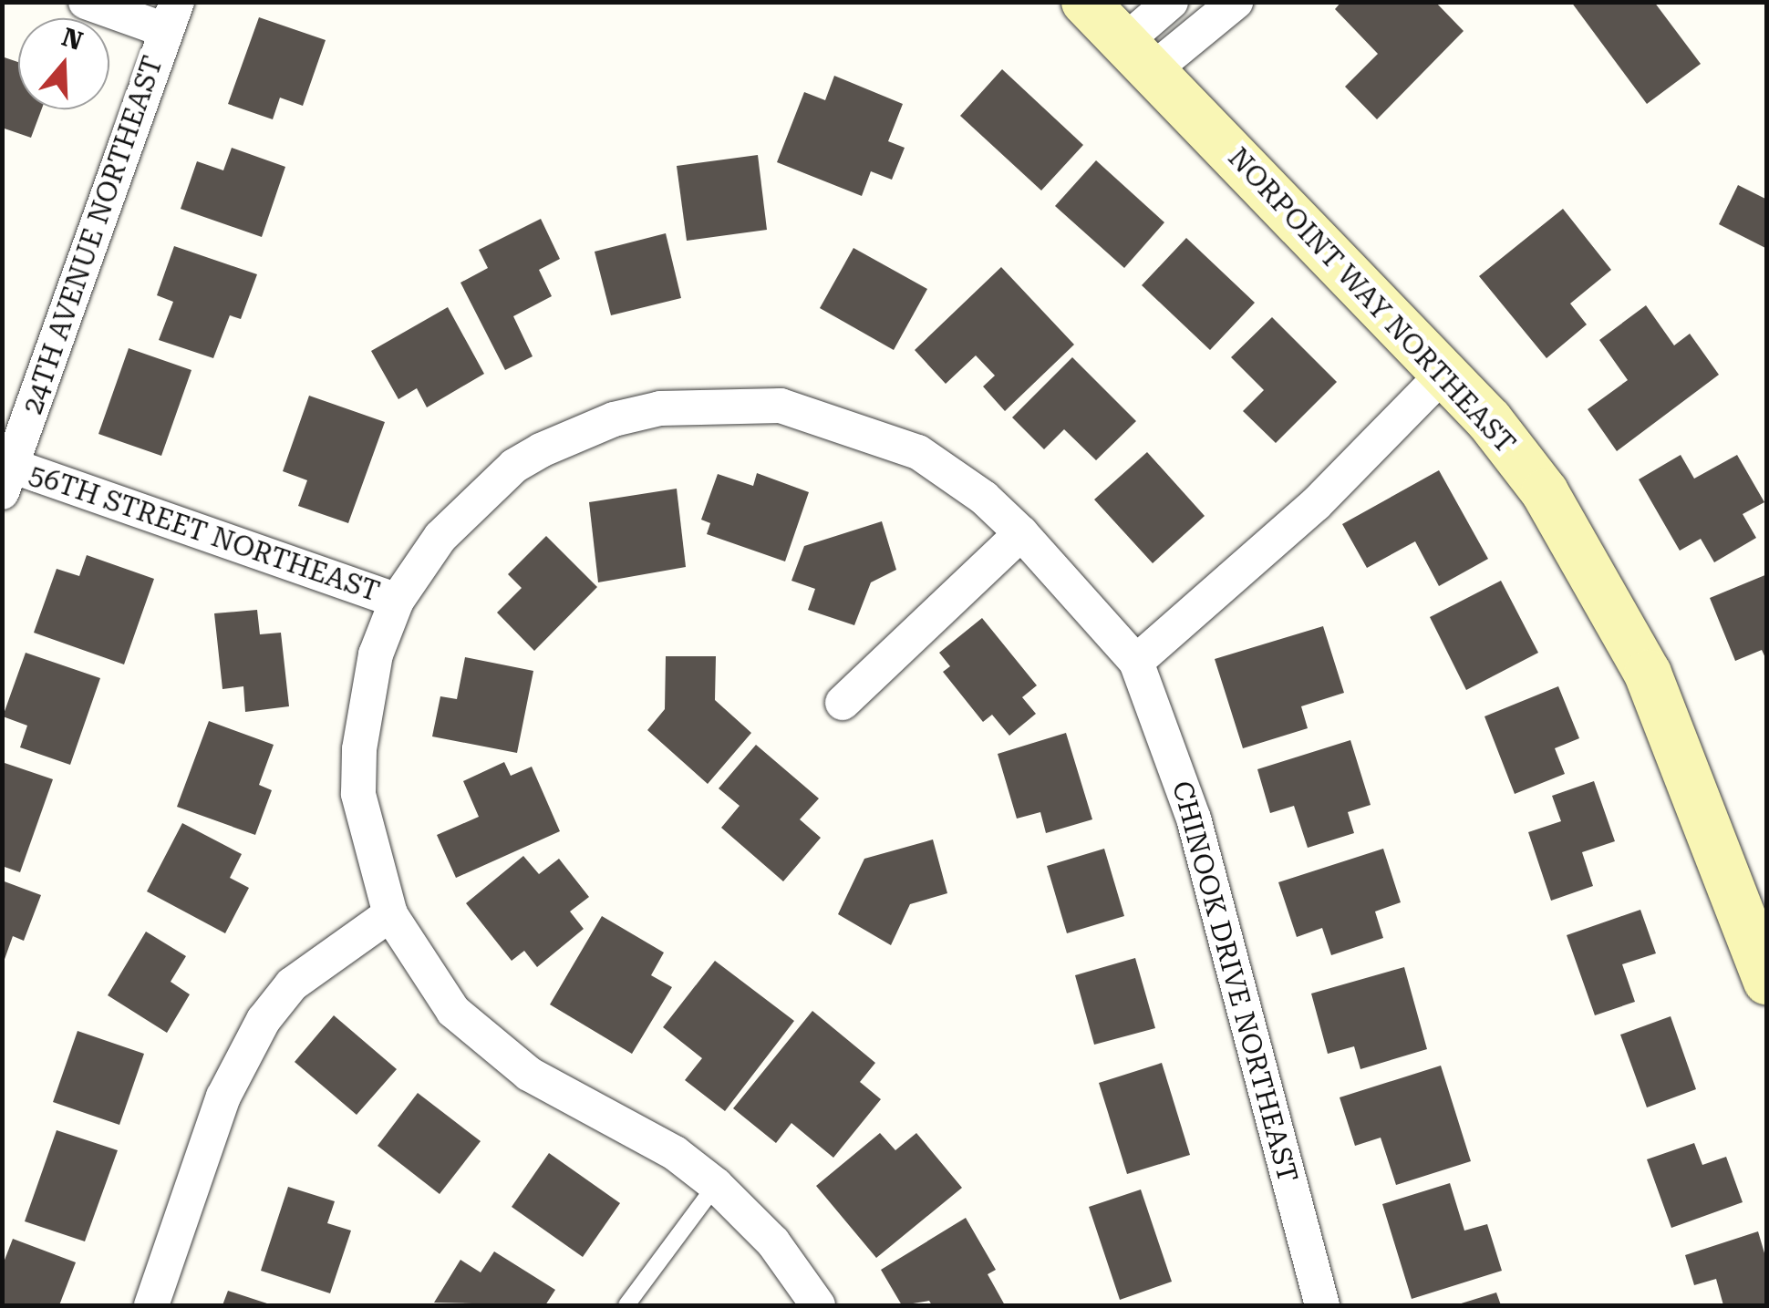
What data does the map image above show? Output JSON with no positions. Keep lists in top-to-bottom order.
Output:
{
  "streets": {
    "street": [
      "24TH AVENUE NORTHEAST",
      "NORPOINT WAY NORTHEAST",
      "56TH STREET NORTHEAST",
      "CHINOOK DRIVE NORTHEAST"
    ]
  },
  "crossings": [
    ["24TH AVENUE NORTHEAST", "56TH STREET NORTHEAST"]
  ],
  "north": "top"
}
